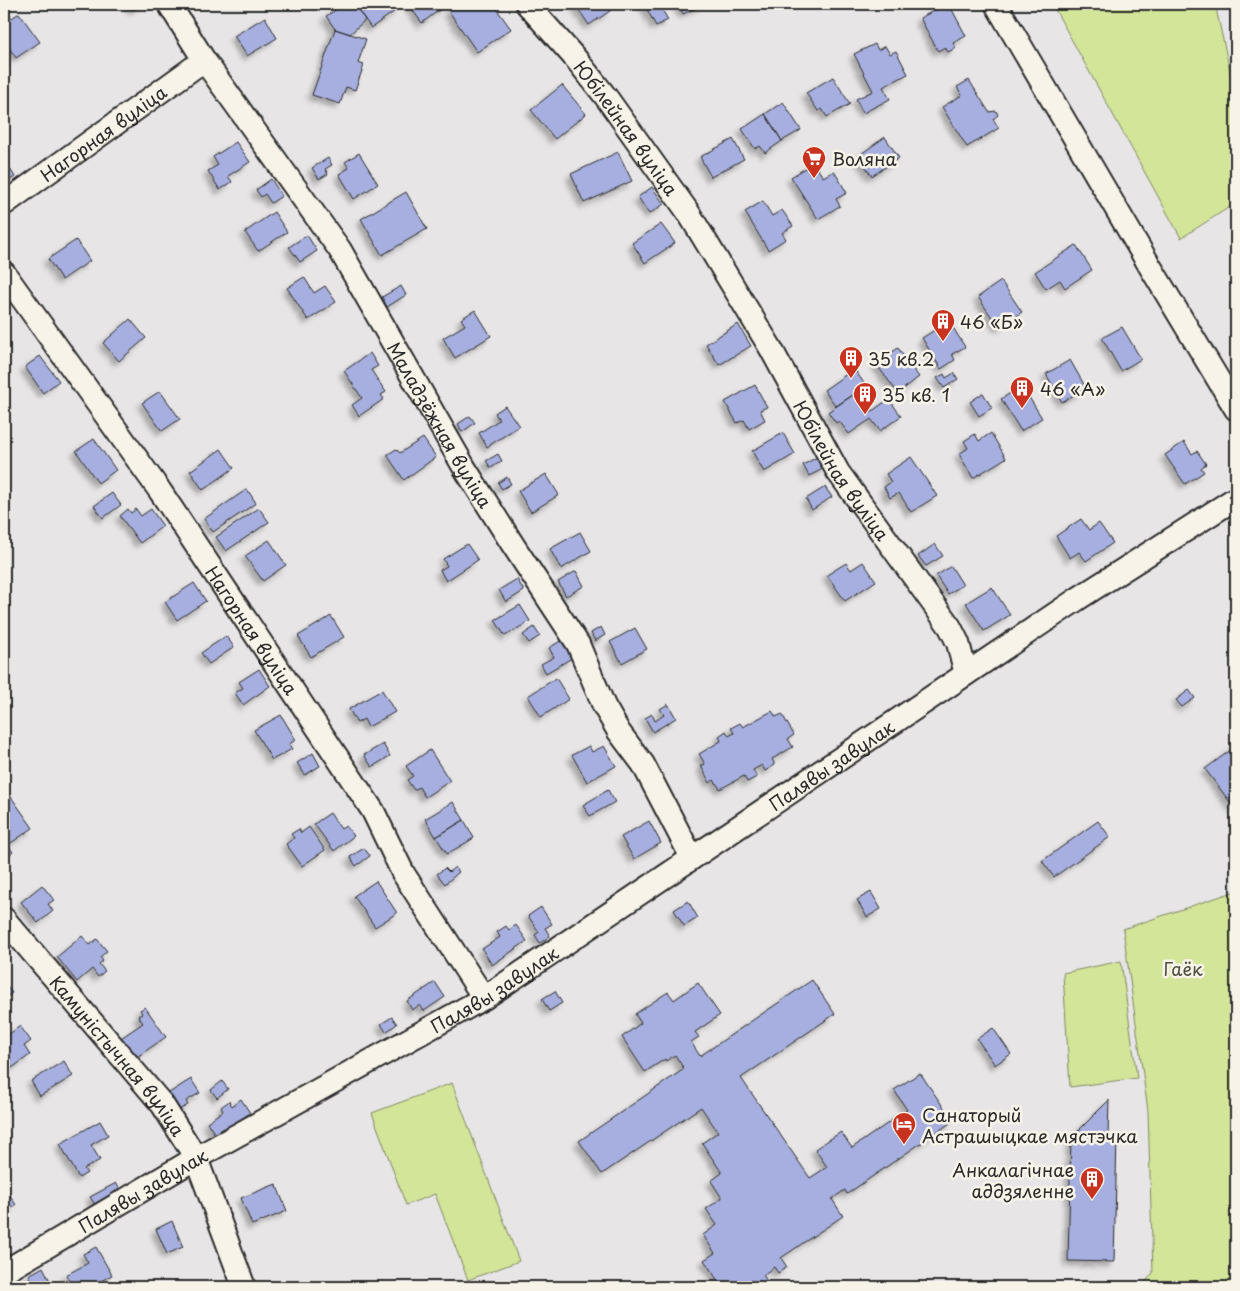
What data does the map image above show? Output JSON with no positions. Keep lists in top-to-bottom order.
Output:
{
  "streets": {
    "street": [
      "Юбілейная вуліца",
      "Нагорная вуліца",
      "Маладзёжная вуліца",
      "Палявы завулак",
      "Камуністычная вуліца"
    ]
  },
  "crossings": [
    ["Юбілейная вуліца", "Палявы завулак"],
    ["Нагорная вуліца", "Маладзёжная вуліца"],
    ["Нагорная вуліца", "Палявы завулак"],
    ["Маладзёжная вуліца", "Палявы завулак"],
    ["Палявы завулак", "Камуністычная вуліца"]
  ],
  "parks": ["Гаёк"],
  "places": {
    "supermarket": ["Воляна"],
    "building": [
      "46 «Б»",
      "35 кв.2",
      "46 «А»",
      "35 кв. 1",
      "Анкалагічнае аддзяленне"
    ],
    "hotel": ["Санаторый Астрашыцкае мястэчка"]
  }
}
